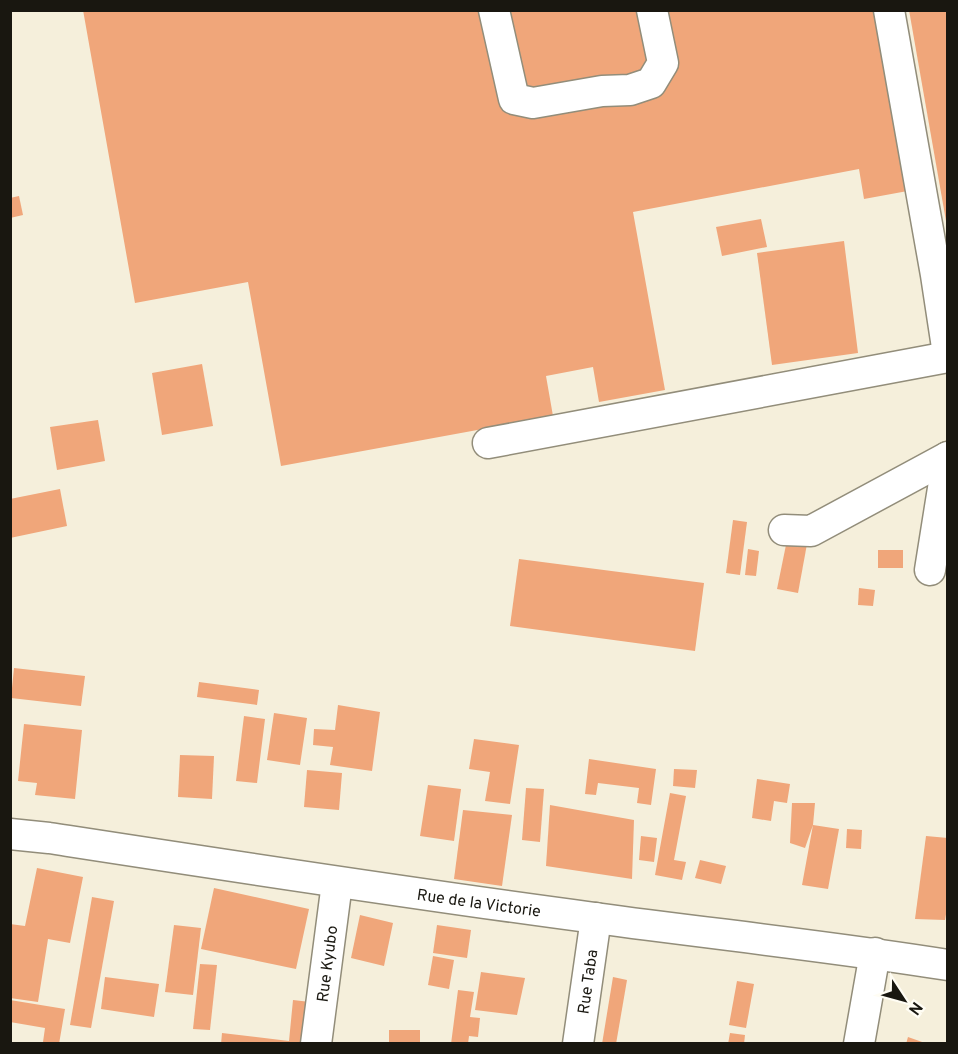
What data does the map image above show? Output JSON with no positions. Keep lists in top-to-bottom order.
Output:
{
  "streets": {
    "street": ["Rue de la Victorie", "Rue Kyubo", "Rue Taba"]
  },
  "crossings": [
    ["Rue de la Victorie", "Rue Kyubo"],
    ["Rue de la Victorie", "Rue Taba"]
  ],
  "north": "bottom right"
}
